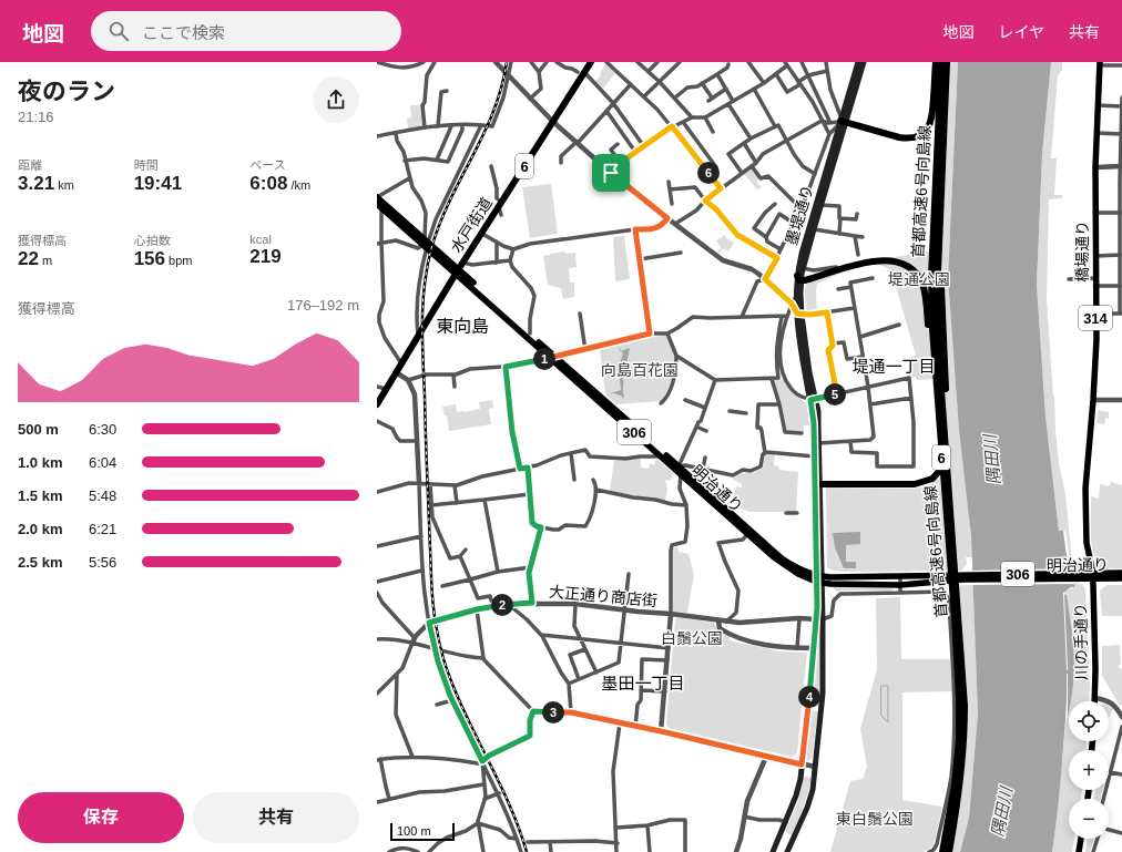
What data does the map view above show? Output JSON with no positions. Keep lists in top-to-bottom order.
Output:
{
  "streets": {
    "highway": ["6", "首都高速6号向島線", "水戸街道"],
    "main road": [
      "墨堤通り",
      "橋場通り",
      "314",
      "306",
      "明治通り",
      "川の手通り"
    ],
    "street": ["大正通り商店街"]
  },
  "crossings": [
    ["墨堤通り", "明治通り"],
    ["墨堤通り", "大正通り商店街"],
    ["水戸街道", "明治通り"],
    ["橋場通り", "明治通り"],
    ["橋場通り", "川の手通り"],
    ["明治通り", "川の手通り"]
  ],
  "districts": ["東向島", "堤通一丁目", "墨田一丁目"],
  "water": ["隅田川"],
  "parks": [
    "堤通公園",
    "向島百花園",
    "白鬚公園",
    "東白鬚公園"
  ],
  "scale_bar": "100 m",
  "page": {
    "header": "地図",
    "search": "ここで検索",
    "nav": ["地図", "レイヤ", "共有"],
    "heading": ["夜のラン", "21:16"],
    "stats": [
      ["距離", "3.21 km"],
      ["時間", "19:41"],
      ["ペース", "6:08 /km"],
      ["獲得標高", "22 m"],
      ["心拍数", "156 bpm"],
      ["kcal", "219"]
    ],
    "pins": [
      "6",
      "1",
      "5",
      "2",
      "4",
      "3"
    ],
    "chart": ["獲得標高", "176–192 m"],
    "list": [
      {
        "name": "500 m",
        "note": "6:30"
      },
      {
        "name": "1.0 km",
        "note": "6:04"
      },
      {
        "name": "1.5 km",
        "note": "5:48"
      },
      {
        "name": "2.0 km",
        "note": "6:21"
      },
      {
        "name": "2.5 km",
        "note": "5:56"
      }
    ],
    "map_buttons": ["+", "−"],
    "buttons": ["保存", "共有"],
    "scale": "100 m"
  }
}
